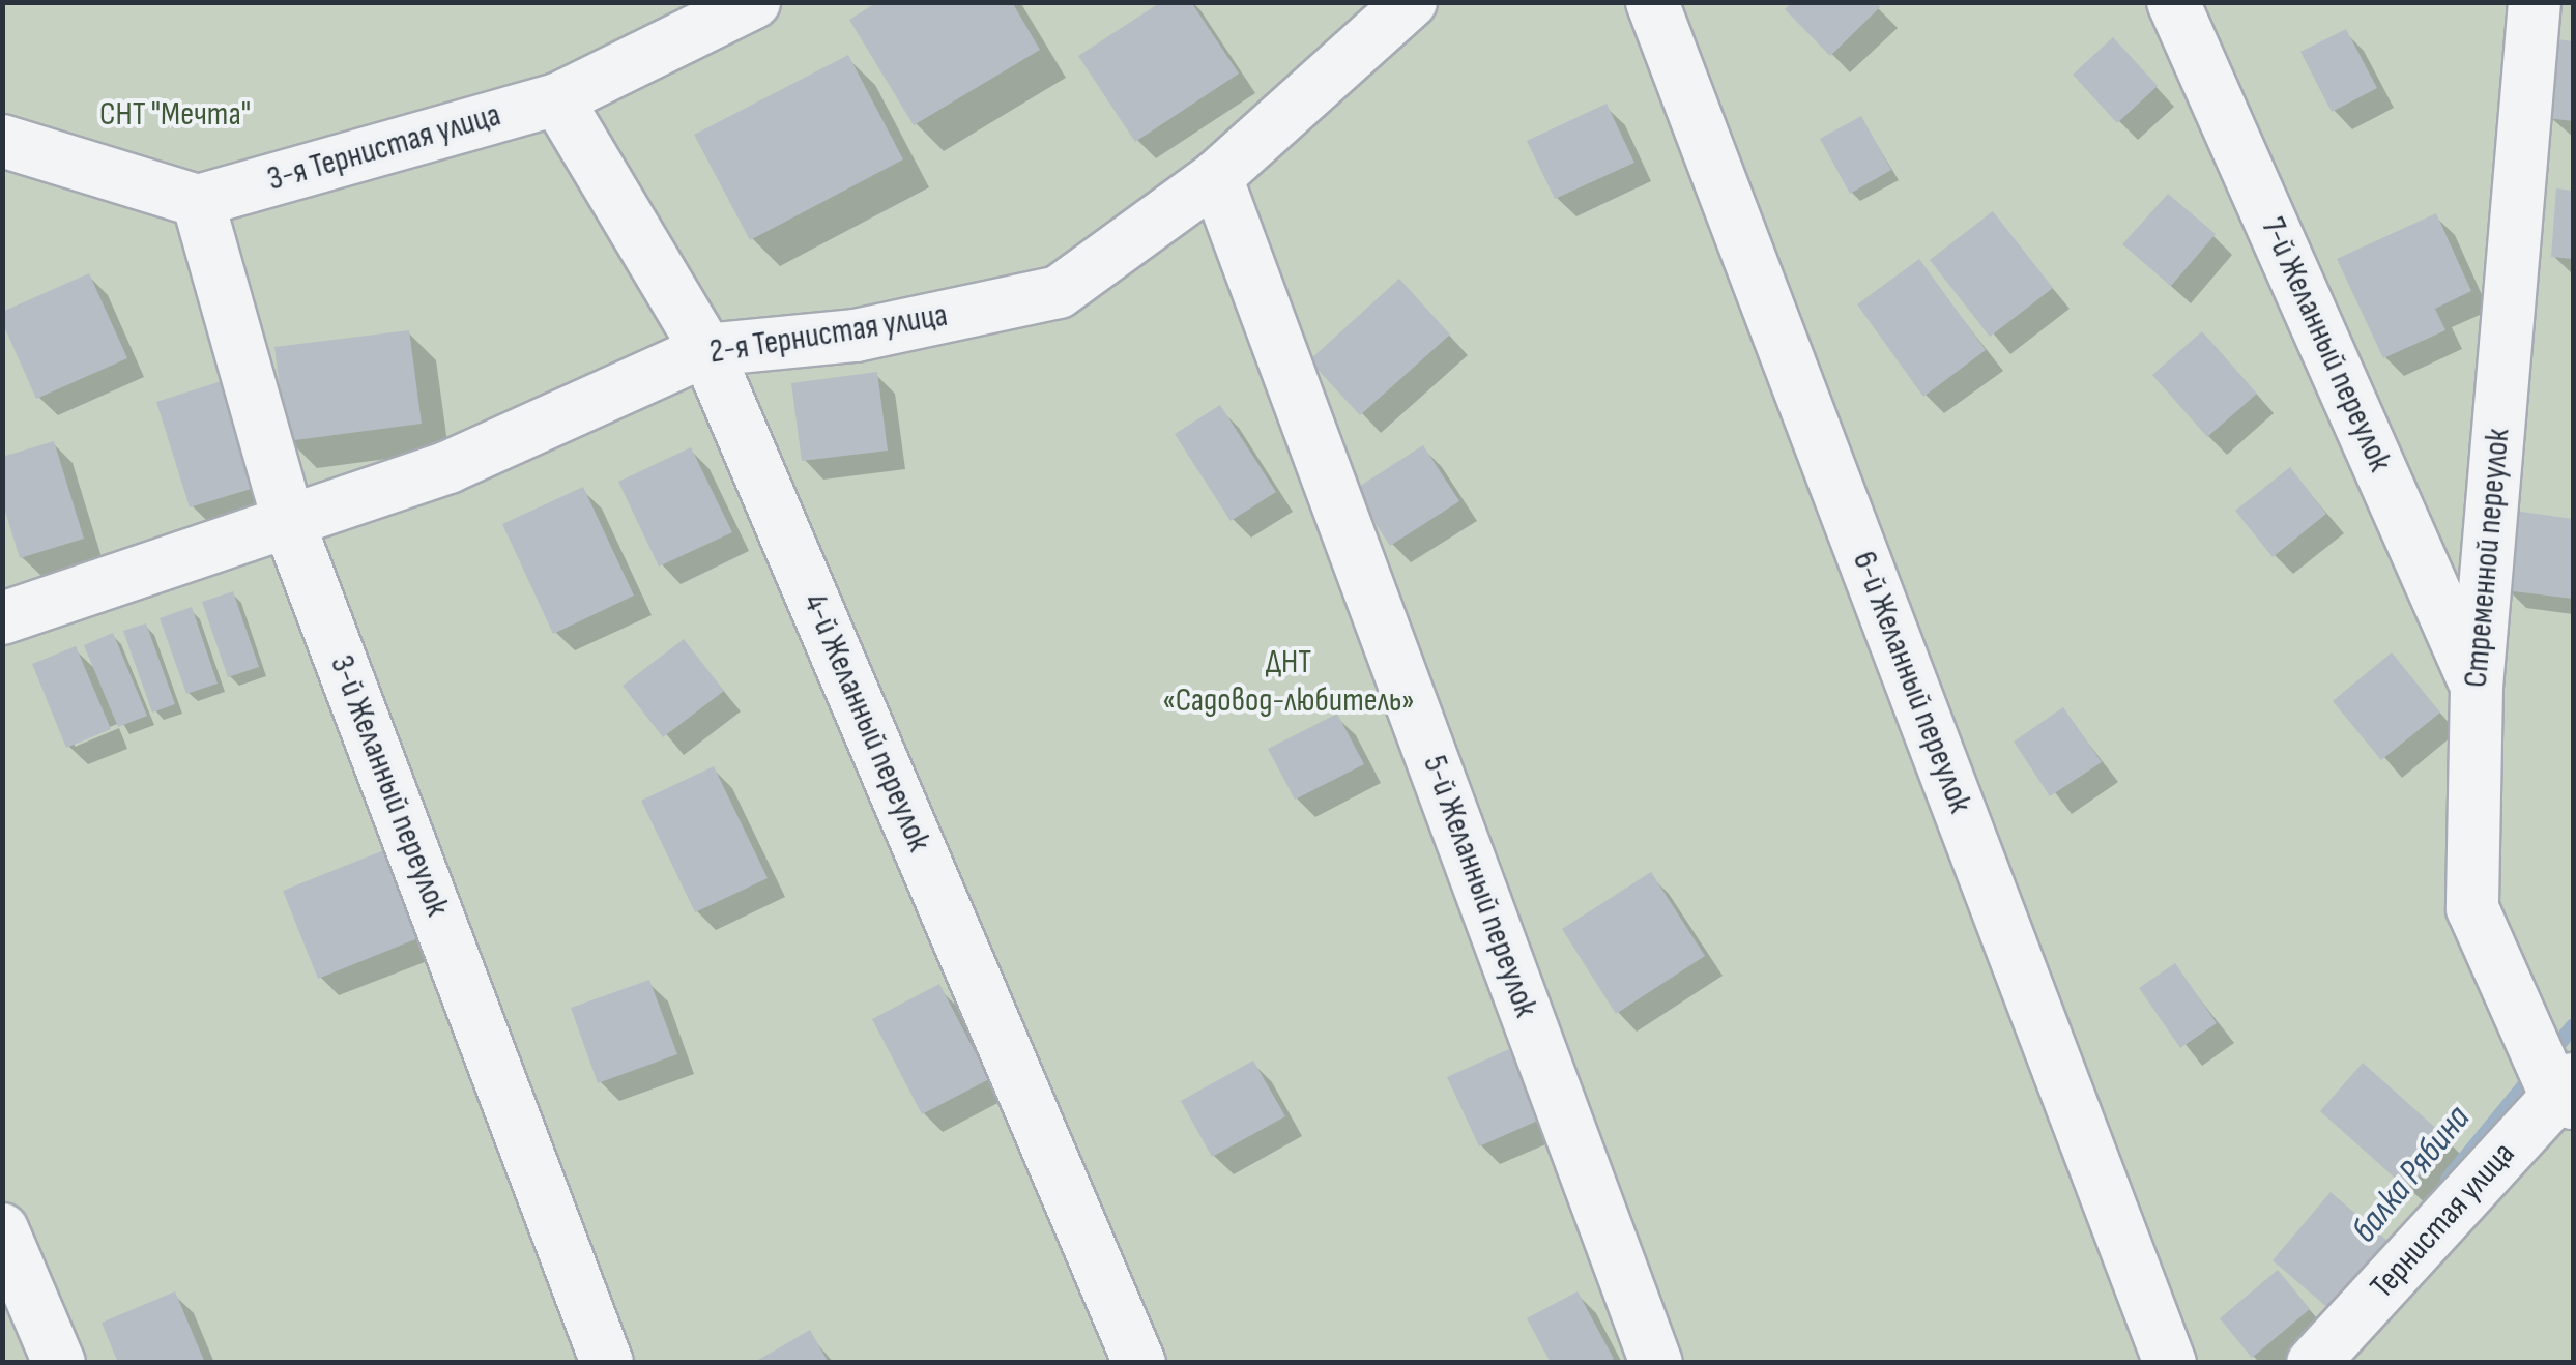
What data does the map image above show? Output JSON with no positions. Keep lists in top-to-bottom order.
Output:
{
  "streets": {
    "street": [
      "3-я Тернистая улица",
      "2-я Тернистая улица",
      "7-й Желанный переулок",
      "Стременной переулок",
      "6-й Желанный переулок",
      "4-й Желанный переулок",
      "3-й Желанный переулок",
      "5-й Желанный переулок",
      "Тернистая улица"
    ]
  },
  "crossings": [
    ["3-я Тернистая улица", "4-й Желанный переулок"],
    ["3-я Тернистая улица", "3-й Желанный переулок"],
    ["2-я Тернистая улица", "4-й Желанный переулок"],
    ["2-я Тернистая улица", "3-й Желанный переулок"],
    ["2-я Тернистая улица", "5-й Желанный переулок"],
    ["7-й Желанный переулок", "Стременной переулок"],
    ["Стременной переулок", "Тернистая улица"]
  ],
  "water": ["балка Рябина"],
  "parks": ["СНТ \"Мечта\"", "ДНТ «Садовод-любитель»"]
}
